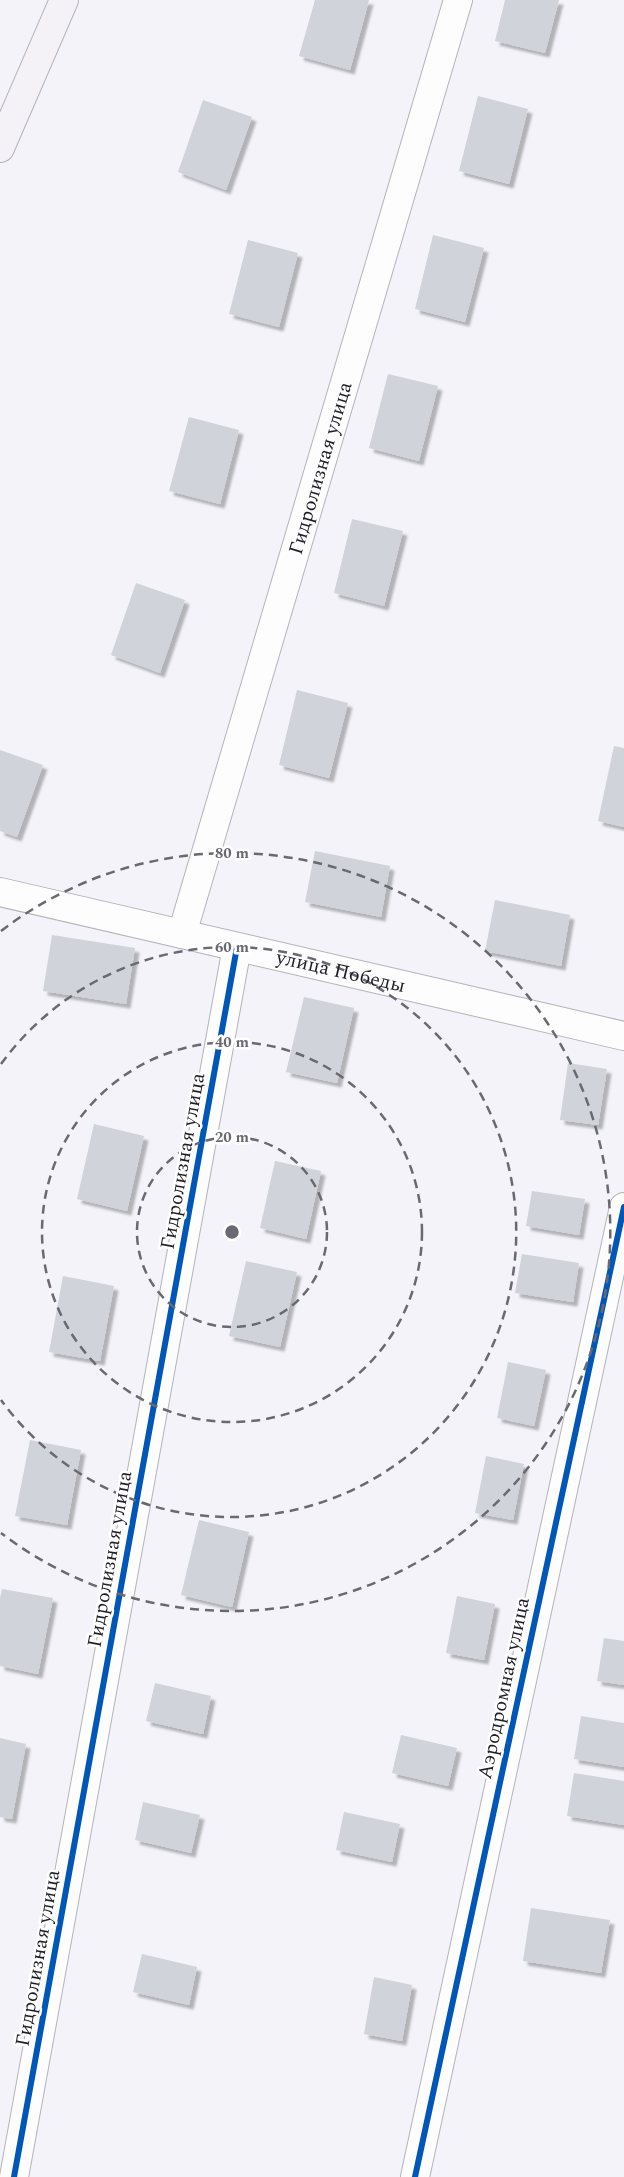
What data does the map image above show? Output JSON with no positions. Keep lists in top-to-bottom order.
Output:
{
  "streets": {
    "street": ["Гидролизная улица", "улица Победы", "Аэродромная улица"]
  },
  "crossings": [
    ["Гидролизная улица", "улица Победы"]
  ],
  "rings": [
    "80 m",
    "60 m",
    "40 m",
    "20 m"
  ]
}
